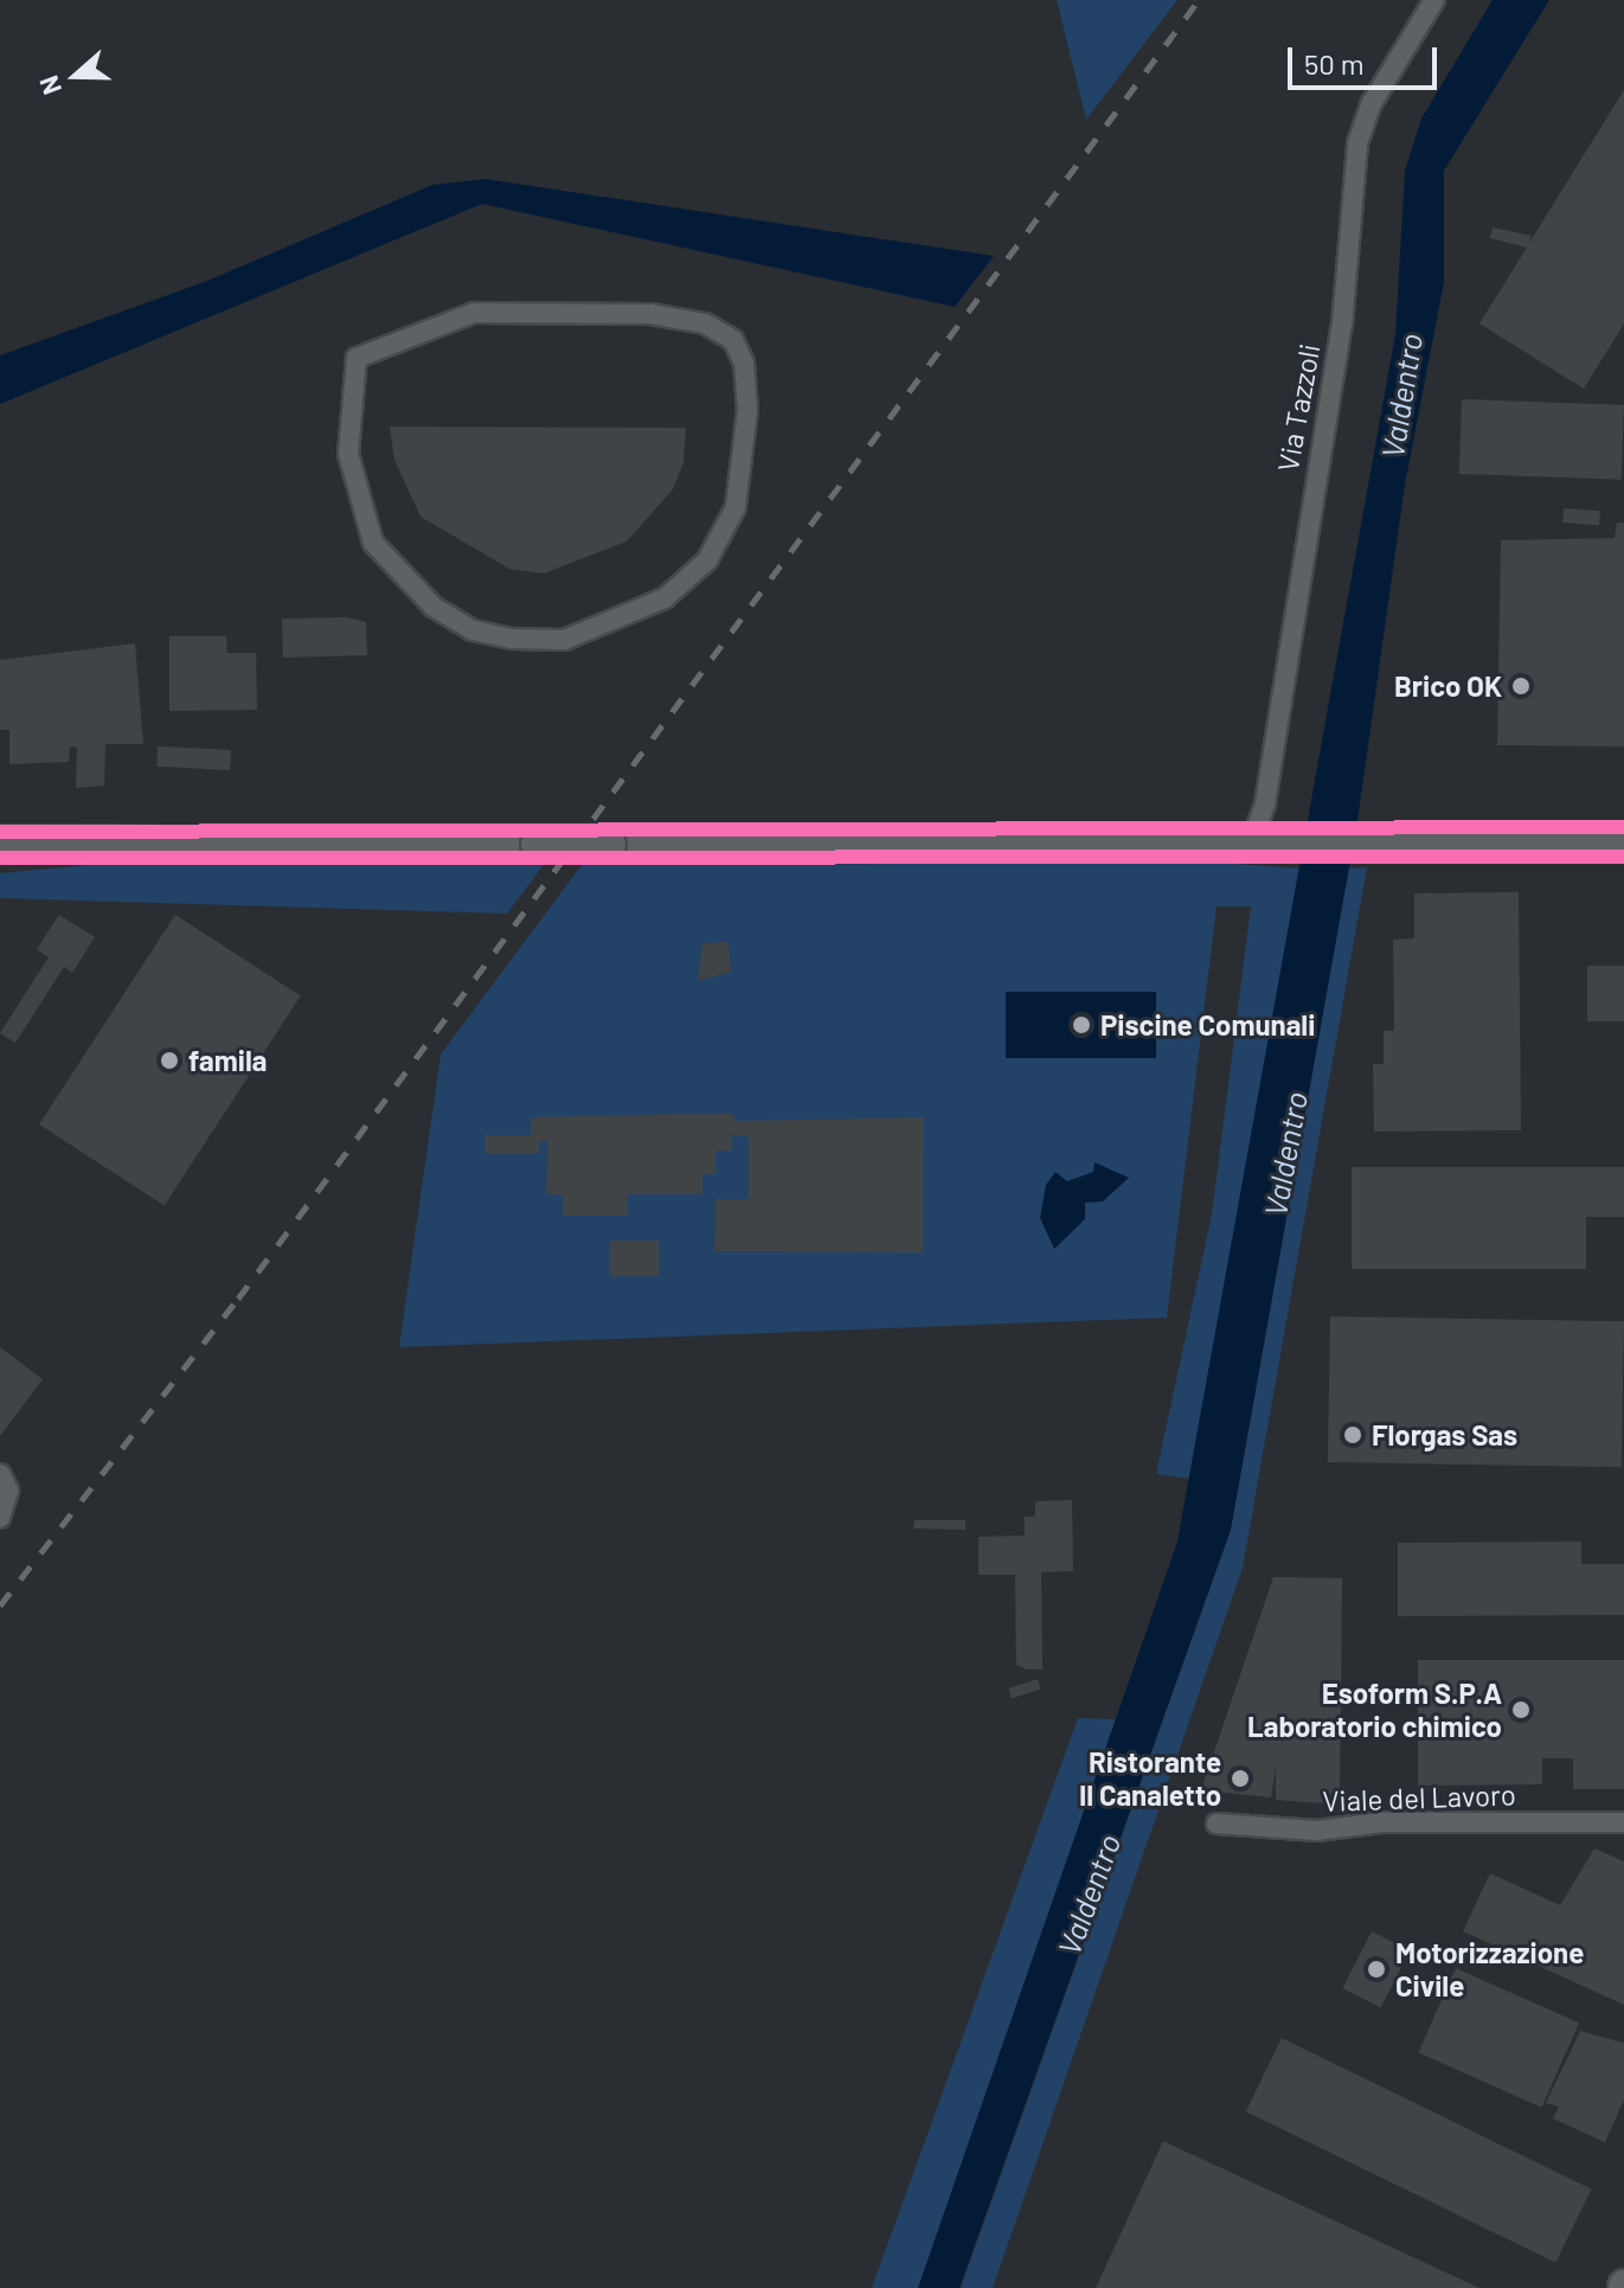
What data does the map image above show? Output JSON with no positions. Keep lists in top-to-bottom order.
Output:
{
  "streets": {
    "street": ["Via Tazzoli", "Viale del Lavoro"]
  },
  "water": ["Valdentro"],
  "places": [
    "Brico OK",
    "Piscine Comunali",
    "famila",
    "Florgas Sas",
    "Esoform S.P.A Laboratorio chimico",
    "Ristorante Il Canaletto",
    "Motorizzazione Civile"
  ],
  "scale_bar": "50 m",
  "north": "left"
}
